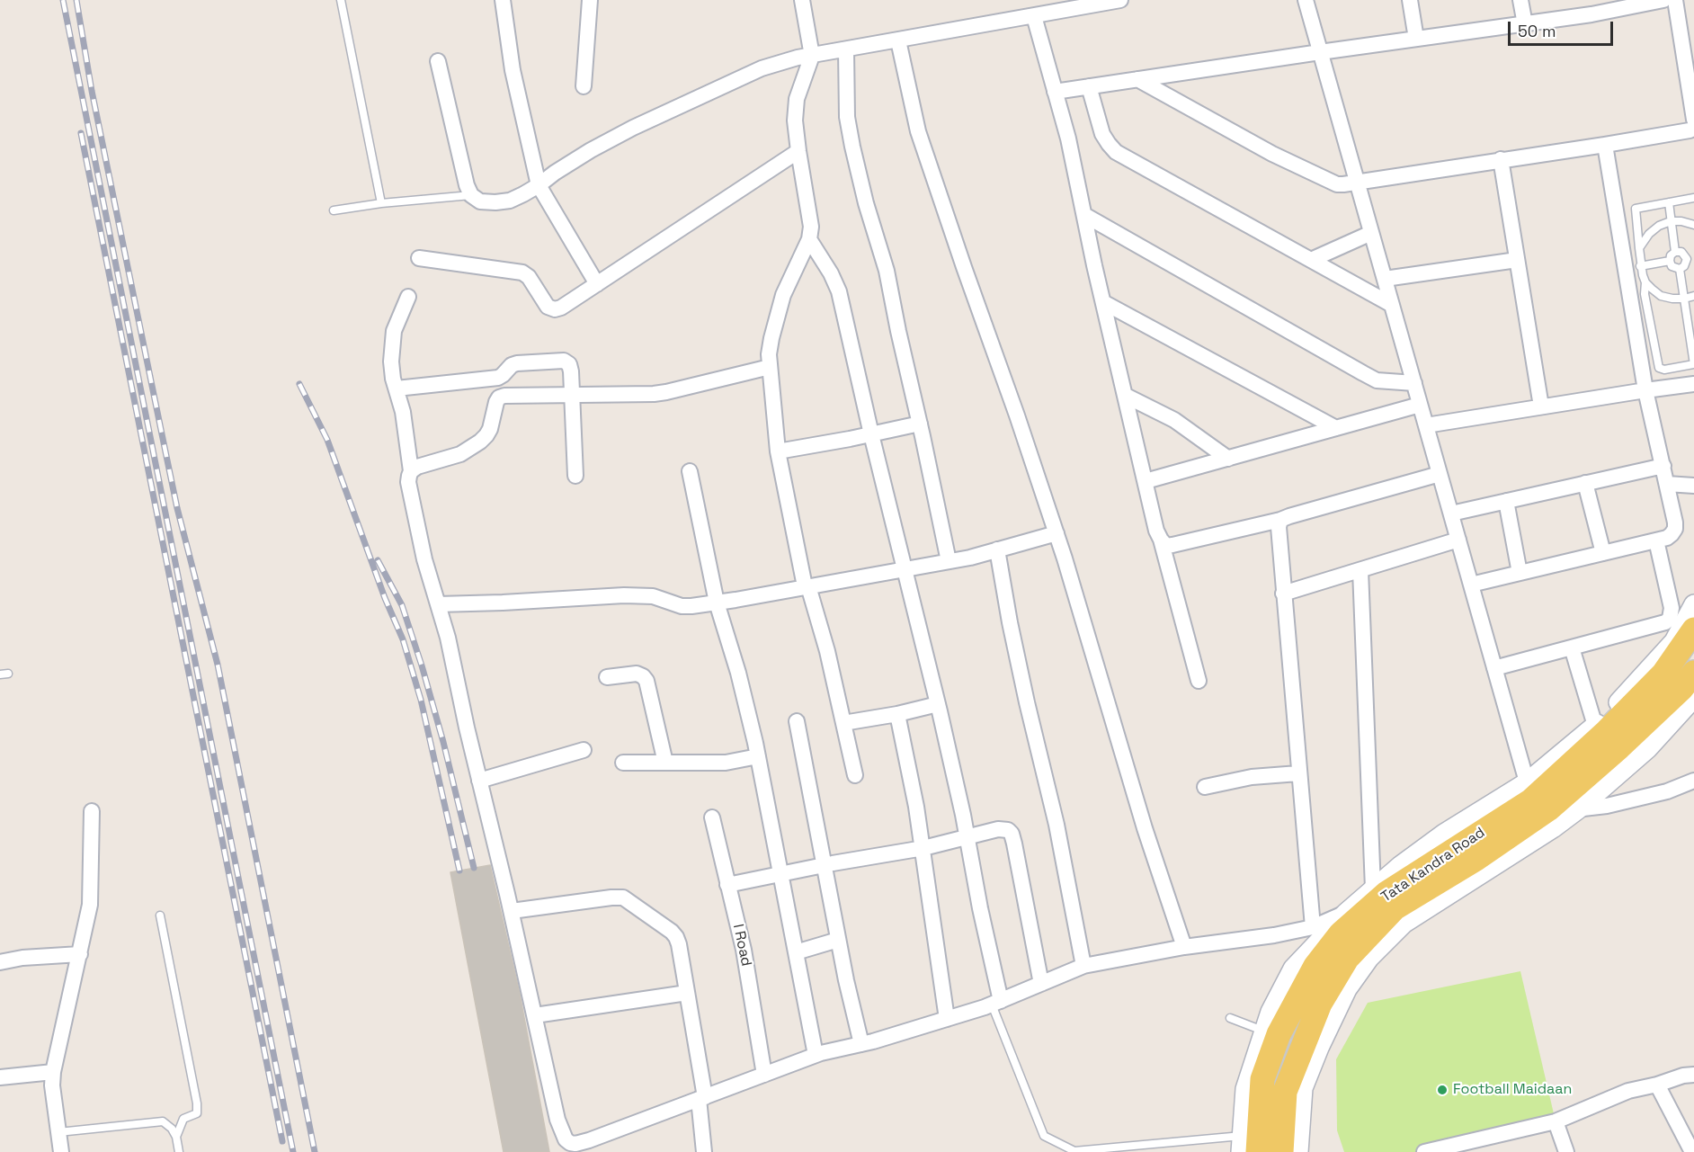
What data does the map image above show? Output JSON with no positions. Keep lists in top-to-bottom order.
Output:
{
  "streets": {
    "main road": ["Tata Kandra Road"],
    "street": ["I Road"]
  },
  "places": ["Football Maidaan"],
  "scale_bar": "50 m"
}
